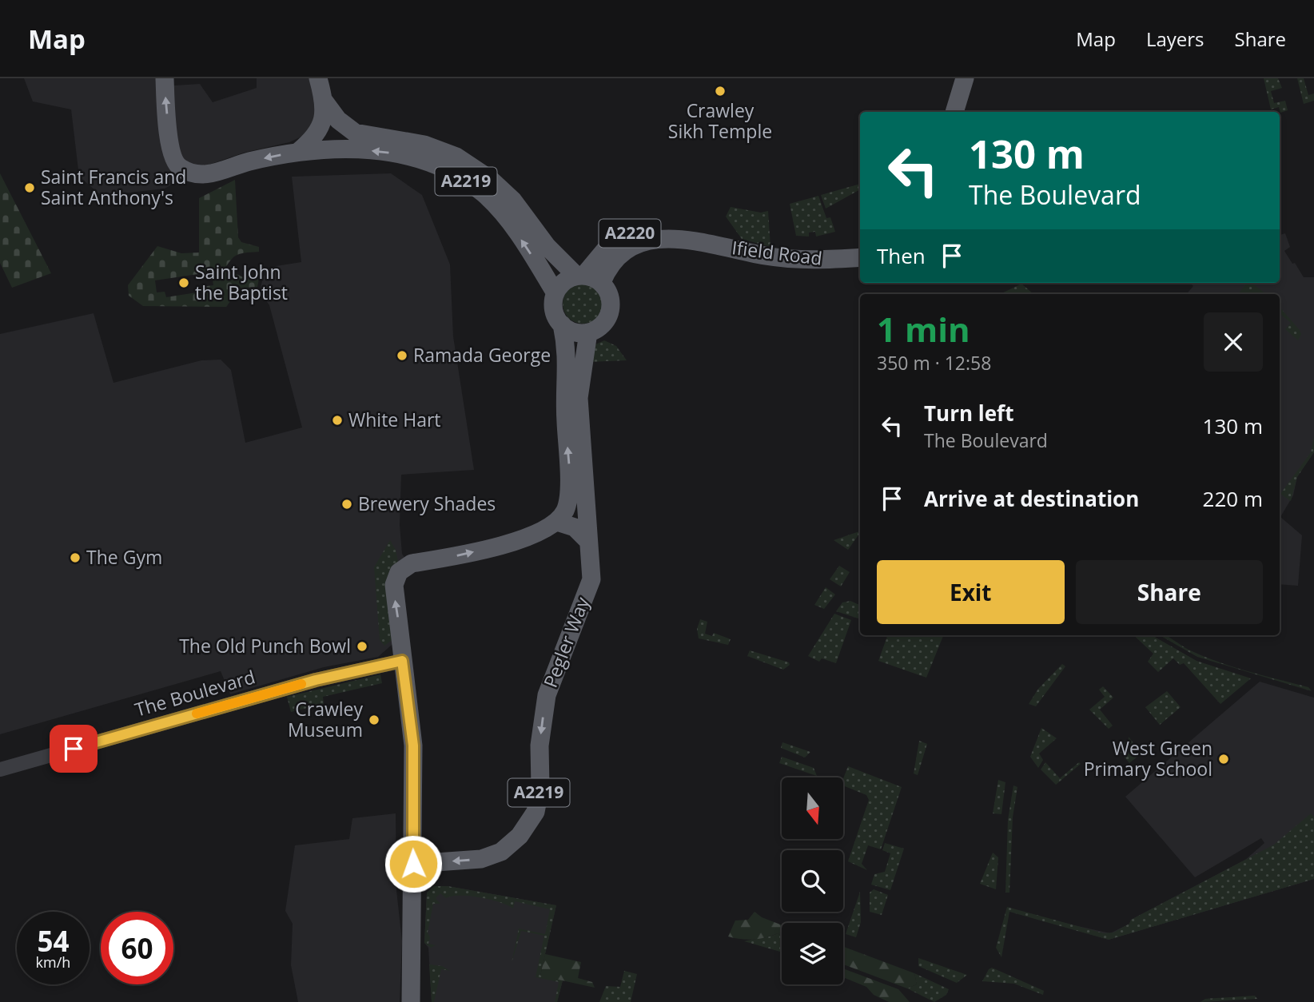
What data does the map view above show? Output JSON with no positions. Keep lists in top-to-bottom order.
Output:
{
  "streets": {
    "main road": [
      "A2219",
      "A2220",
      "Ifield Road",
      "Pegler Way"
    ],
    "street": ["The Boulevard"]
  },
  "crossings": [
    ["A2219", "Ifield Road"],
    ["A2219", "Pegler Way"],
    ["Ifield Road", "Pegler Way"]
  ],
  "one_way": ["Pegler Way"],
  "places": [
    "Crawley Sikh Temple",
    "Saint Francis and Saint Anthony's",
    "Saint John the Baptist",
    "Ramada George",
    "White Hart",
    "Brewery Shades",
    "The Gym",
    "The Old Punch Bowl",
    "Crawley Museum",
    "West Green Primary School"
  ],
  "north": "bottom",
  "page": {
    "header": "Map",
    "nav": ["Map", "Layers", "Share"],
    "turn": ["130 m", "The Boulevard"],
    "then": "Then",
    "heading": ["1 min", "350 m · 12:58"],
    "list": [
      {
        "name": "Turn left",
        "note": "The Boulevard",
        "value": "130 m"
      },
      {
        "name": "Arrive at destination",
        "value": "220 m"
      }
    ],
    "buttons": ["Exit", "Share"],
    "speed": "54 km/h",
    "limit": "60"
  }
}
